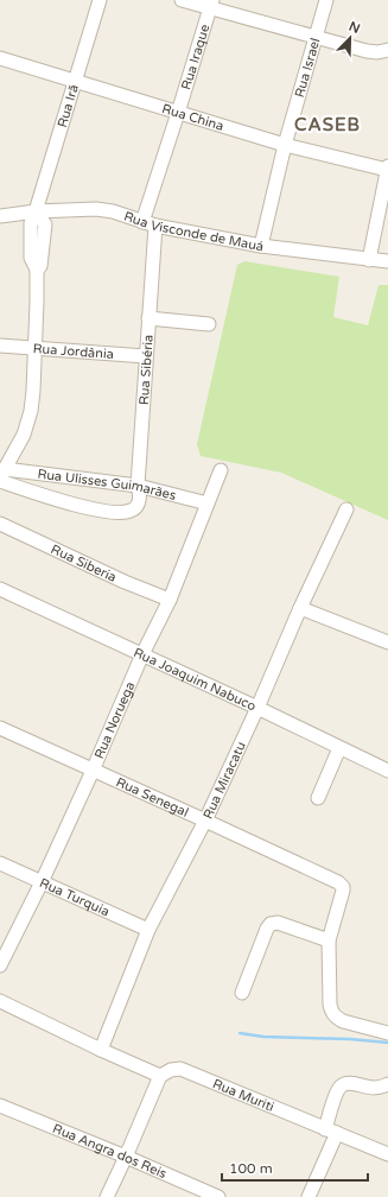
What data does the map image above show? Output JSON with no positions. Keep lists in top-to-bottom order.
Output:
{
  "streets": {
    "street": [
      "Rua Iraque",
      "Rua Israel",
      "Rua Irã",
      "Rua China",
      "Rua Visconde de Mauá",
      "Rua Jordânia",
      "Rua Sibéria",
      "Rua Ulisses Guimarães",
      "Rua Siberia",
      "Rua Joaquim Nabuco",
      "Rua Noruega",
      "Rua Miracatu",
      "Rua Senegal",
      "Rua Turquia",
      "Rua Muriti",
      "Rua Angra dos Reis"
    ]
  },
  "crossings": [
    ["Rua Iraque", "Rua China"],
    ["Rua Iraque", "Rua Visconde de Mauá"],
    ["Rua Iraque", "Rua Sibéria"],
    ["Rua Israel", "Rua China"],
    ["Rua Israel", "Rua Visconde de Mauá"],
    ["Rua Irã", "Rua China"],
    ["Rua Irã", "Rua Visconde de Mauá"],
    ["Rua Irã", "Rua Jordânia"],
    ["Rua Irã", "Rua Sibéria"],
    ["Rua Irã", "Rua Ulisses Guimarães"],
    ["Rua Visconde de Mauá", "Rua Sibéria"],
    ["Rua Jordânia", "Rua Sibéria"],
    ["Rua Sibéria", "Rua Ulisses Guimarães"],
    ["Rua Ulisses Guimarães", "Rua Noruega"],
    ["Rua Siberia", "Rua Noruega"],
    ["Rua Joaquim Nabuco", "Rua Noruega"],
    ["Rua Joaquim Nabuco", "Rua Miracatu"],
    ["Rua Noruega", "Rua Senegal"],
    ["Rua Noruega", "Rua Turquia"],
    ["Rua Miracatu", "Rua Senegal"],
    ["Rua Miracatu", "Rua Turquia"]
  ],
  "districts": ["CASEB"],
  "scale_bar": "100 m",
  "north": "top right"
}
